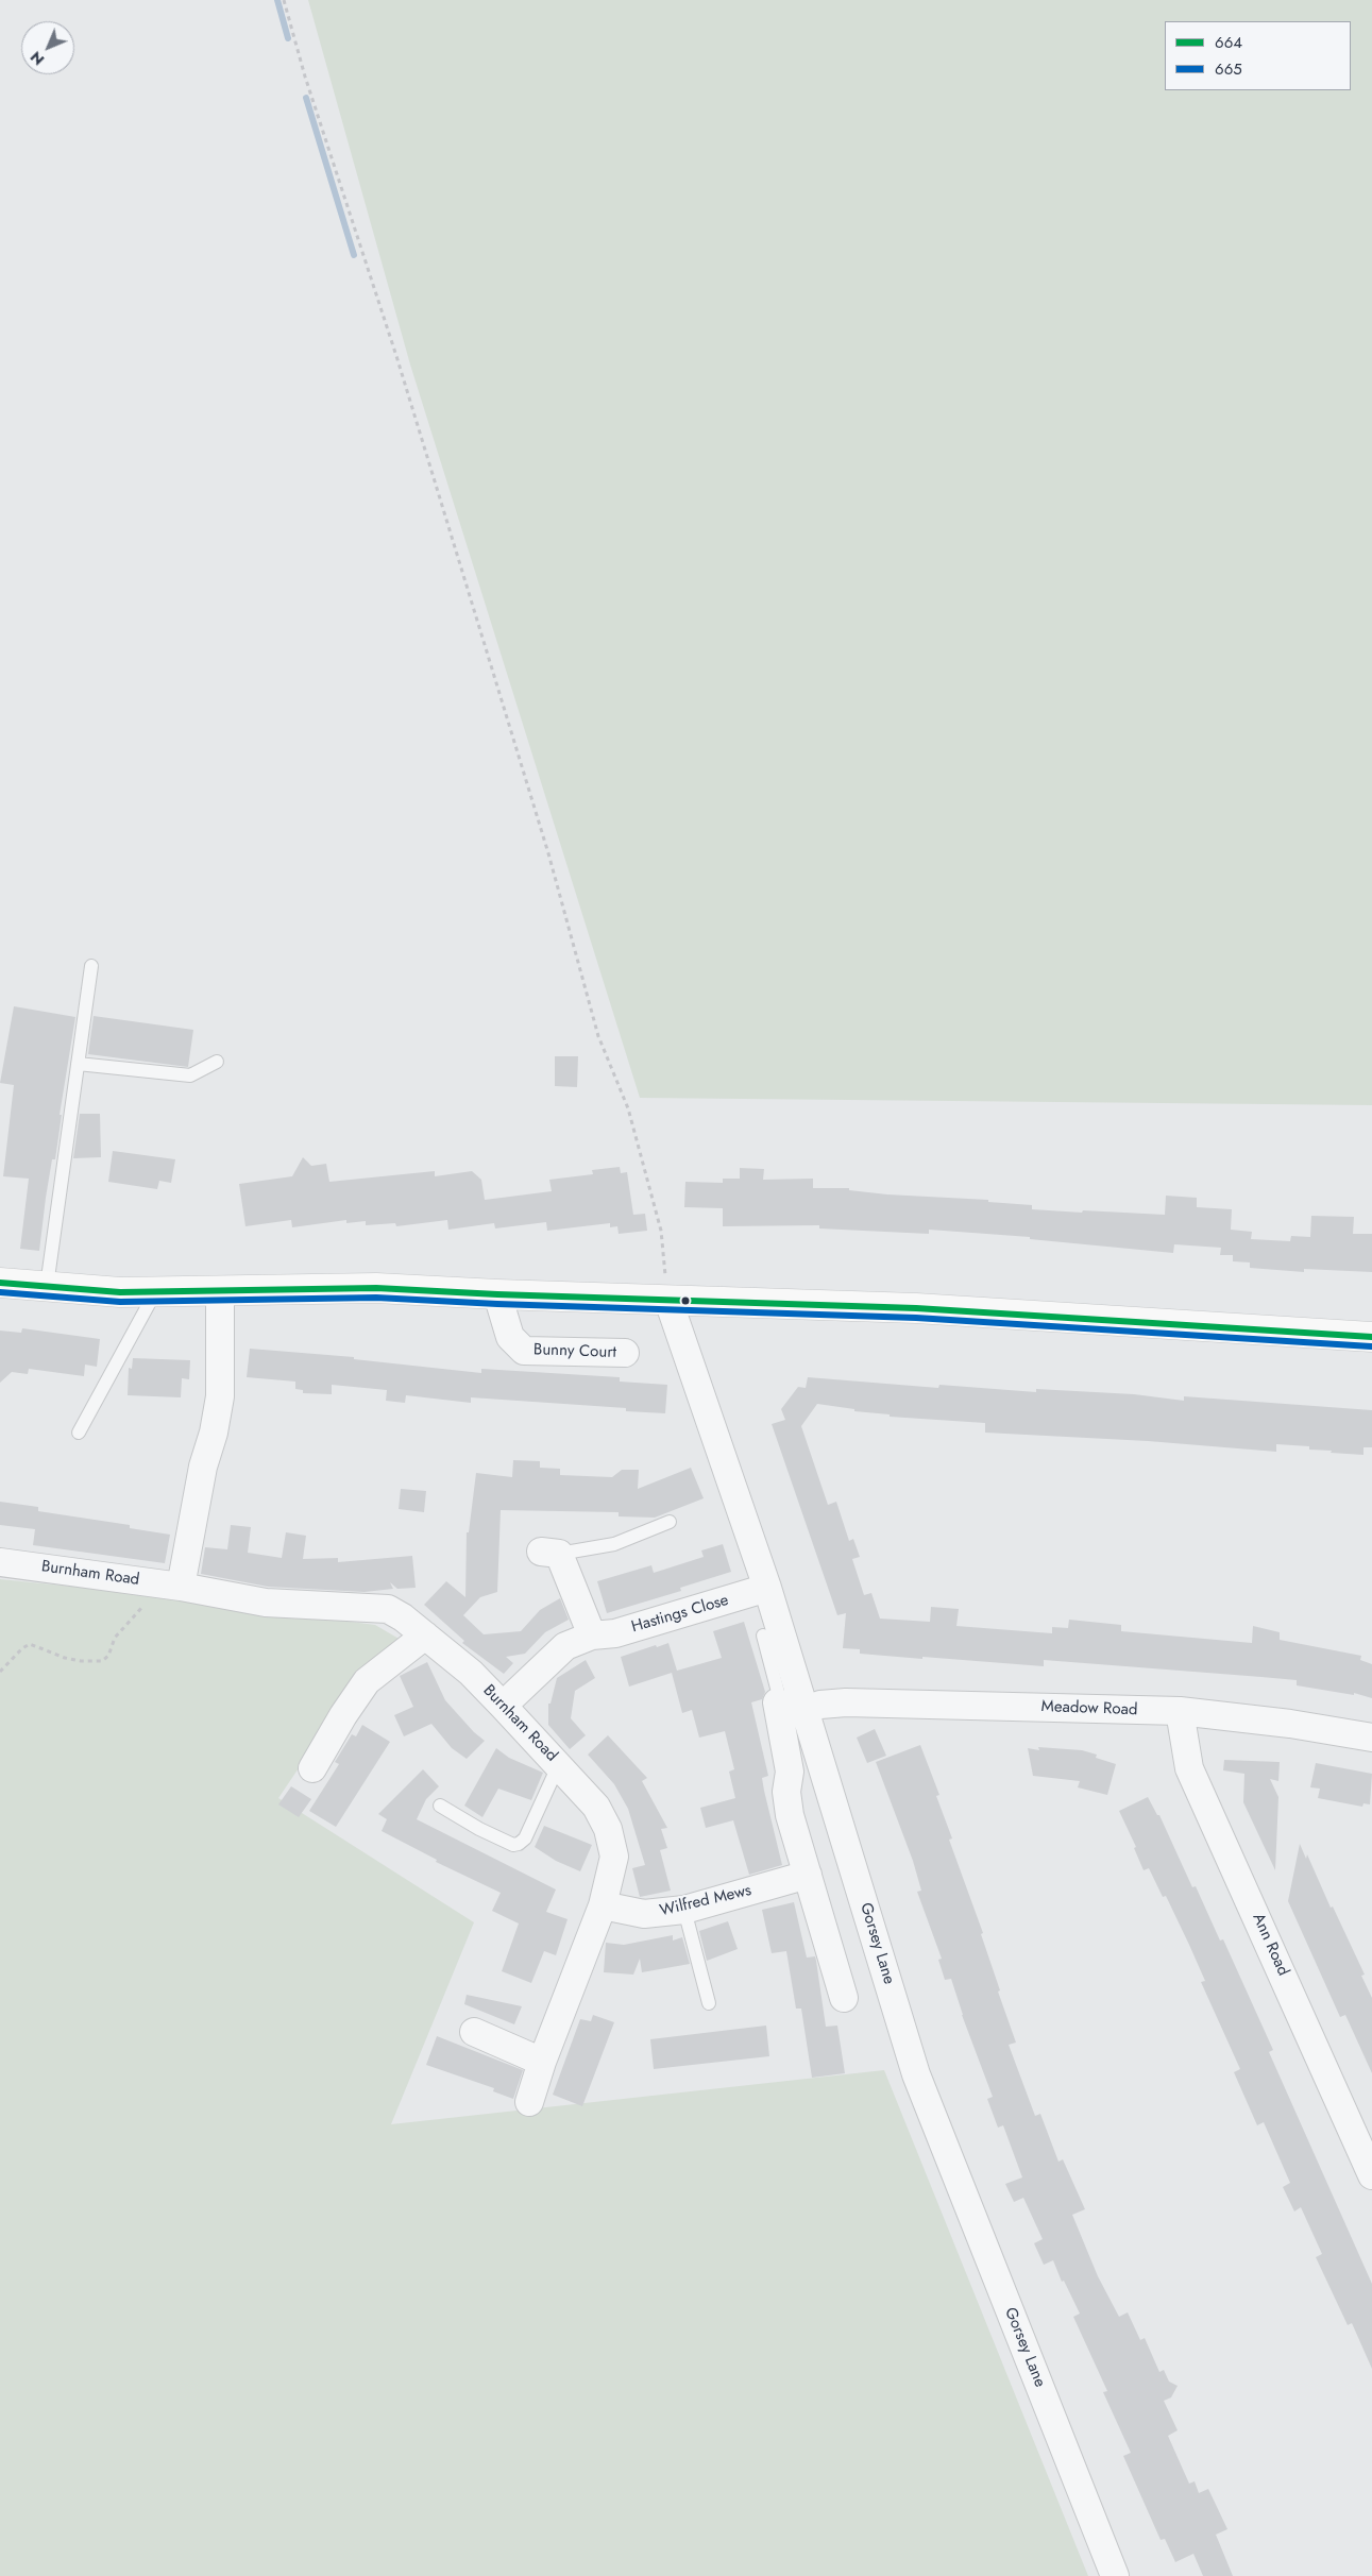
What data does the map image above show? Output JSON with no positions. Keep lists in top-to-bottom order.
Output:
{
  "streets": {
    "street": [
      "Bunny Court",
      "Burnham Road",
      "Hastings Close",
      "Meadow Road",
      "Wilfred Mews",
      "Gorsey Lane",
      "Ann Road"
    ]
  },
  "crossings": [
    ["Burnham Road", "Hastings Close"],
    ["Burnham Road", "Wilfred Mews"],
    ["Hastings Close", "Gorsey Lane"],
    ["Meadow Road", "Gorsey Lane"],
    ["Meadow Road", "Ann Road"]
  ],
  "lines": ["transit line 664", "transit line 665"],
  "legend": ["664", "665"],
  "north": "bottom left"
}
